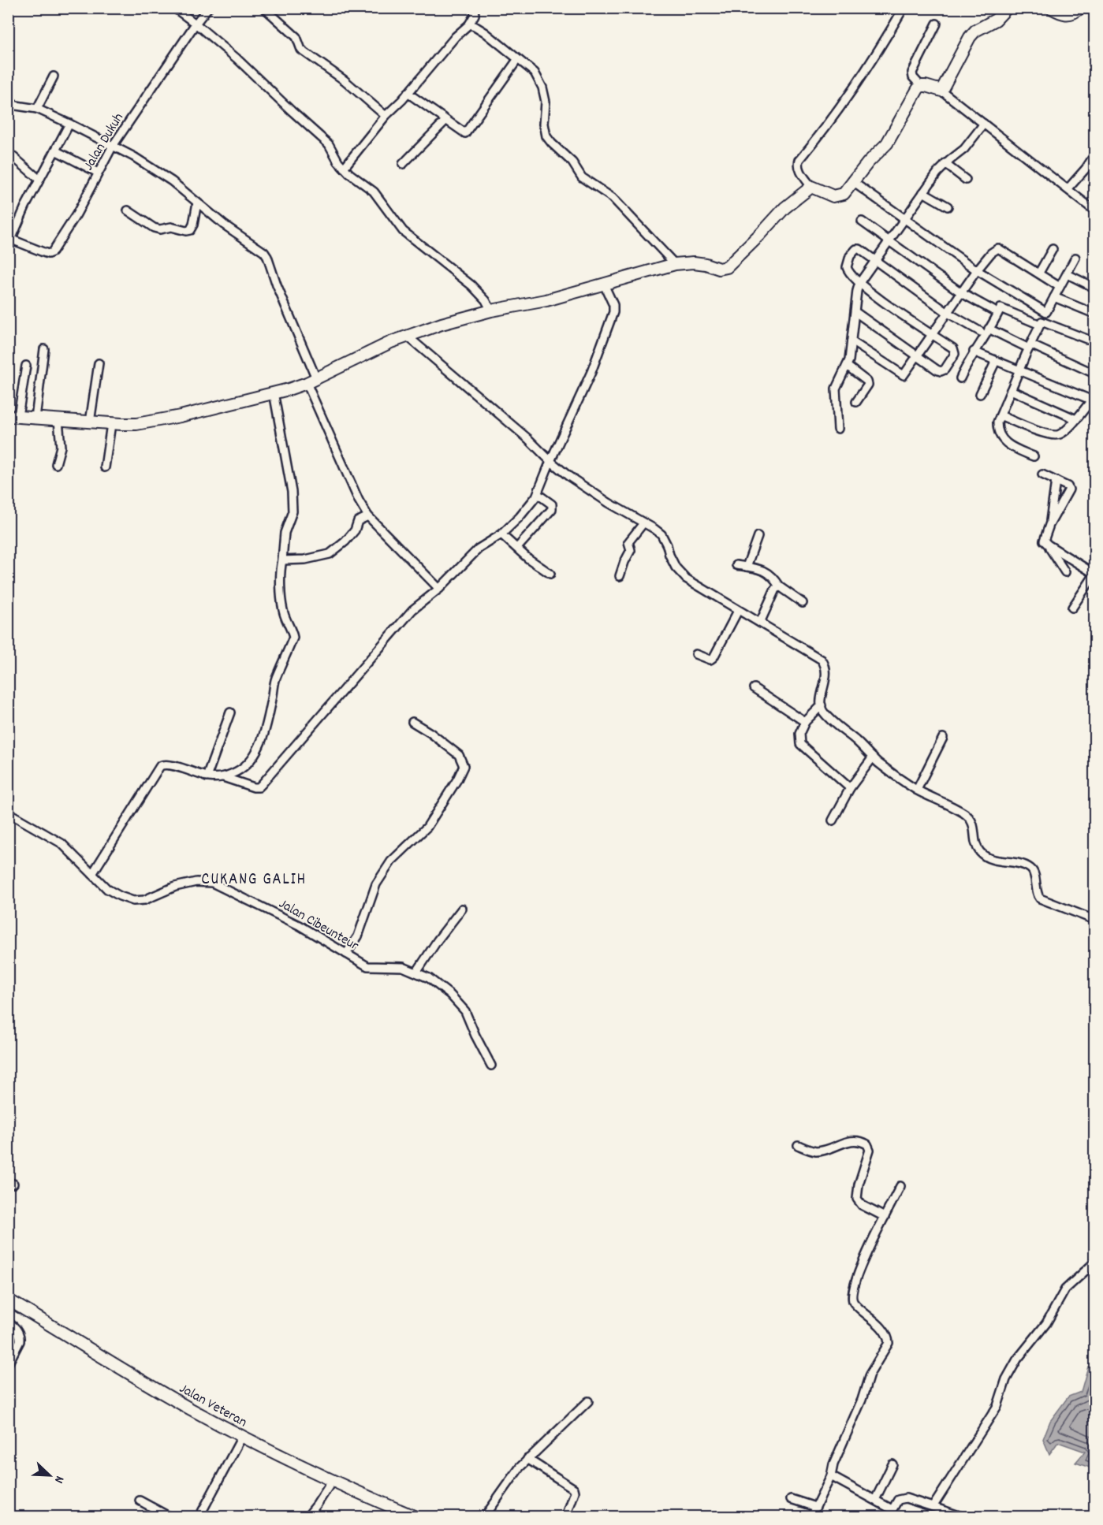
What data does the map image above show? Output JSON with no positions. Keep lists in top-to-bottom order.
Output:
{
  "streets": {
    "street": ["Jalan Dukuh", "Jalan Cibeunteur", "Jalan Veteran"]
  },
  "districts": ["CUKANG GALIH"],
  "north": "bottom right"
}
